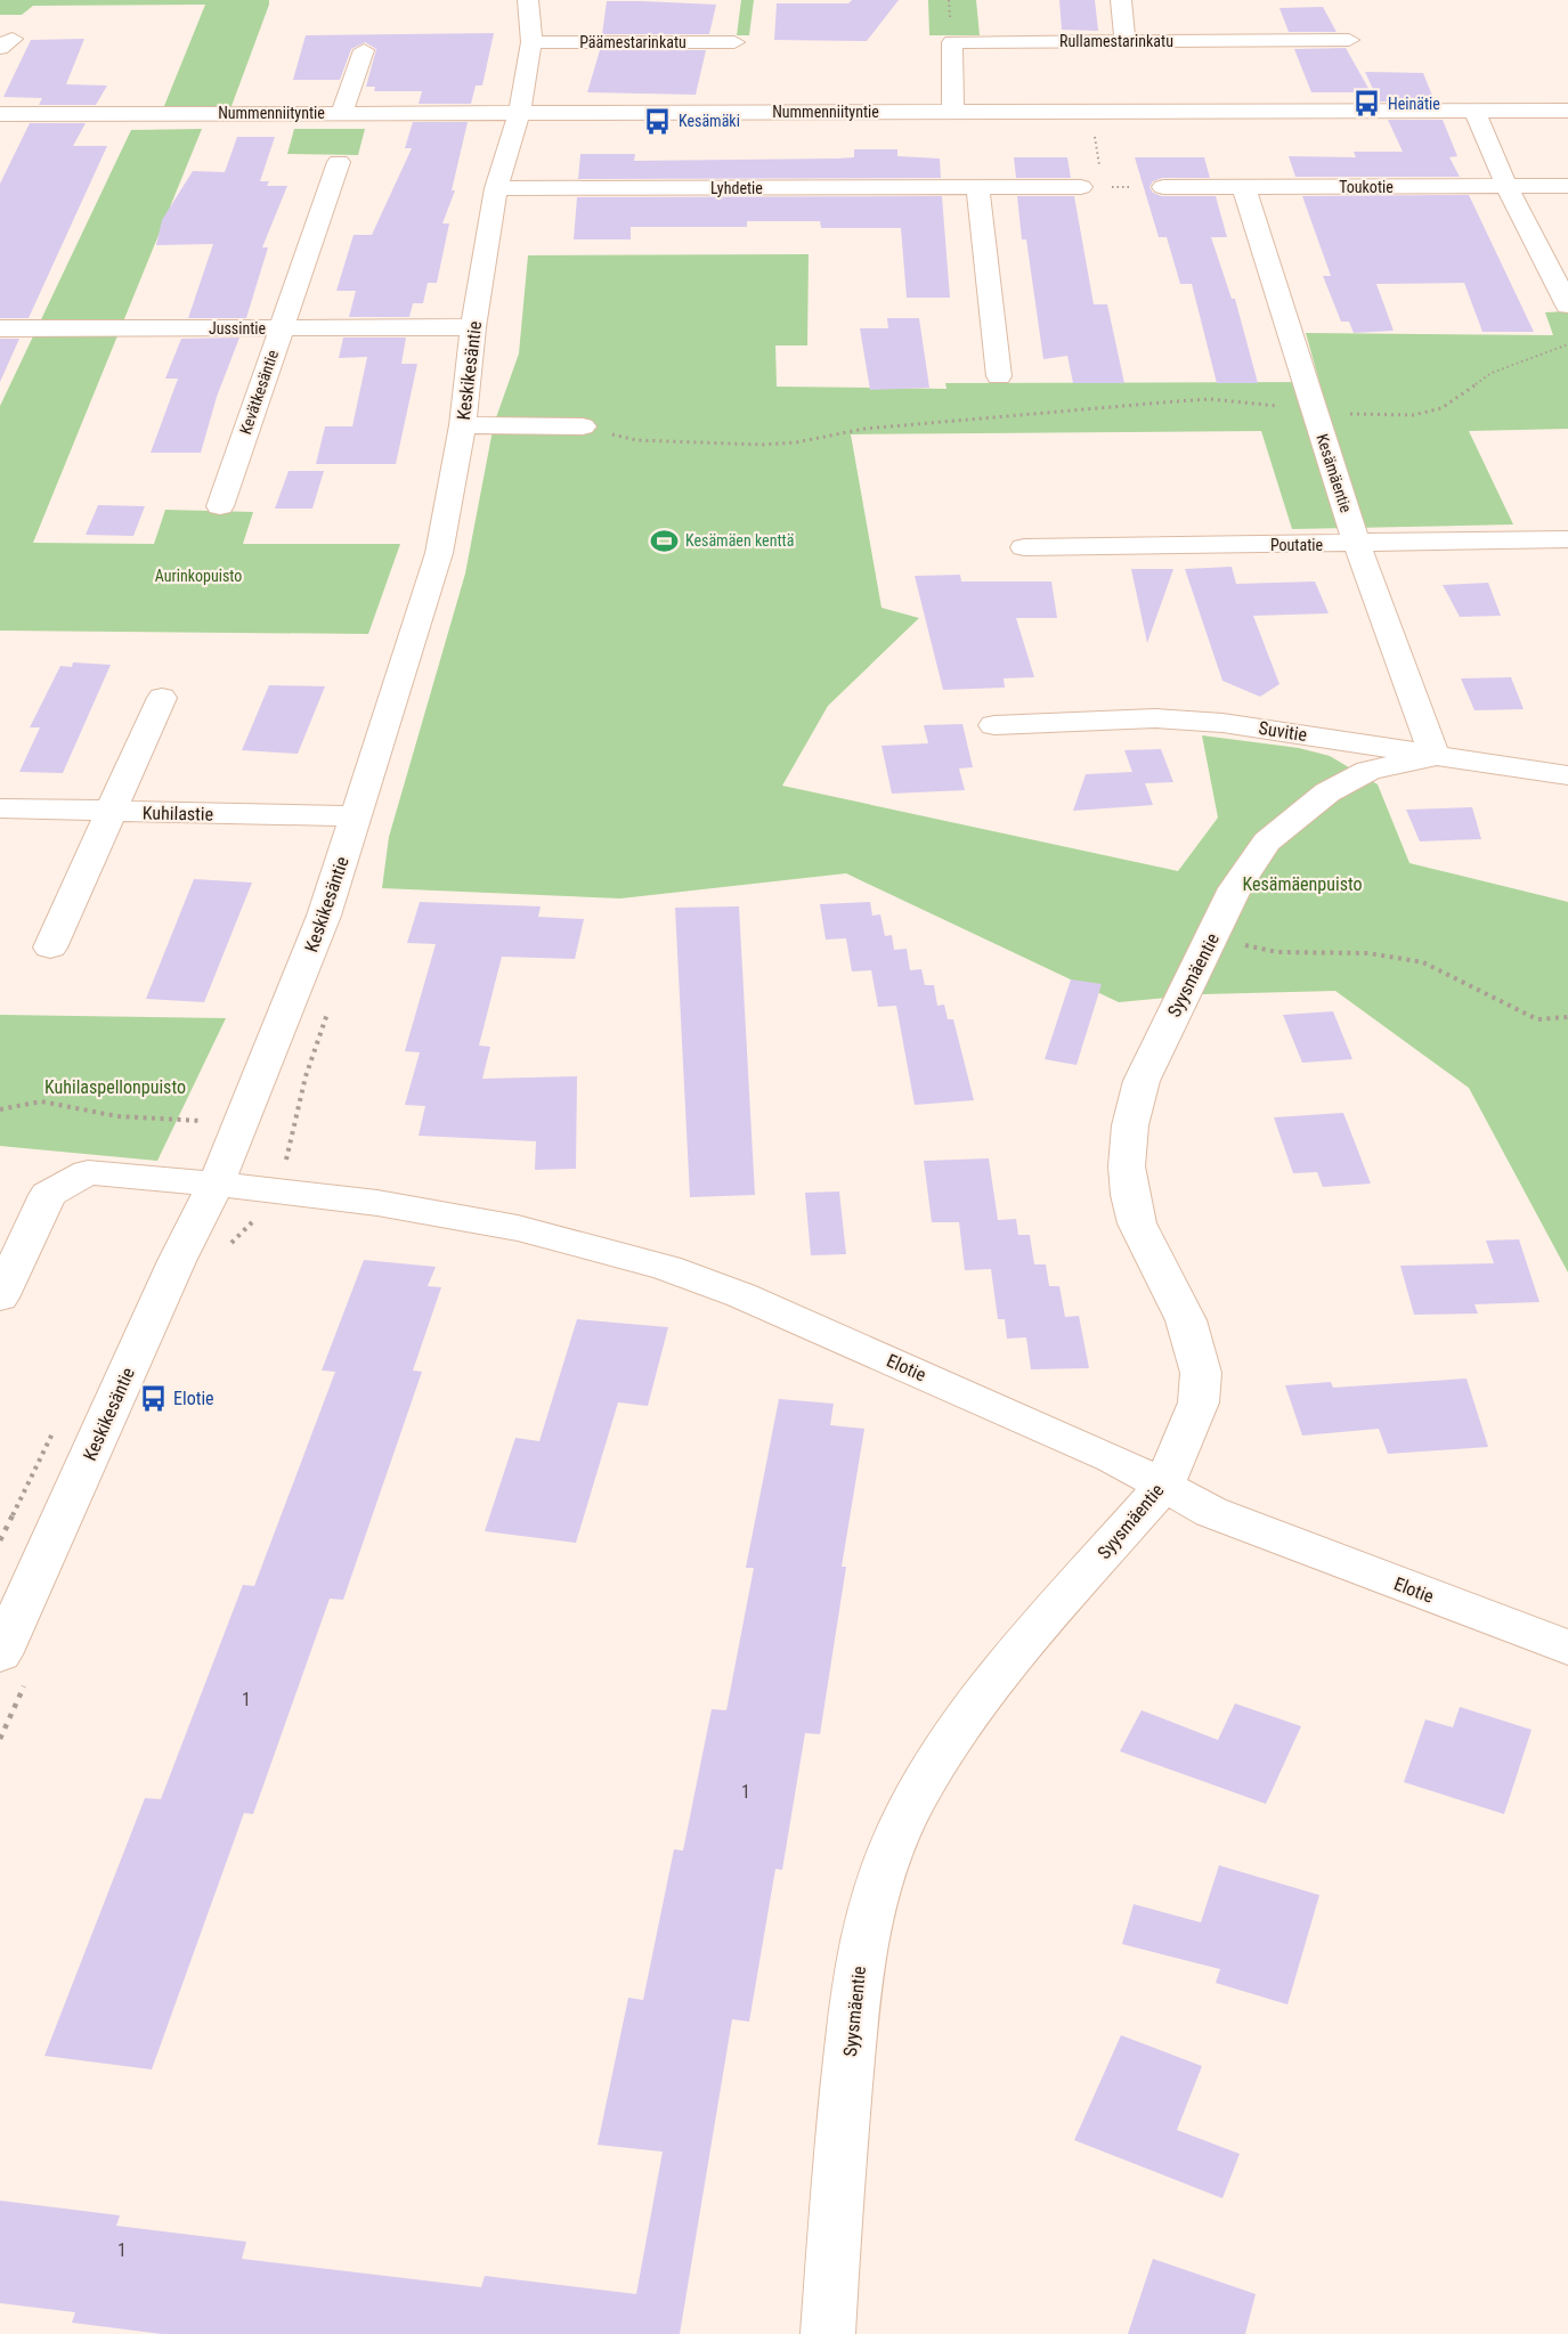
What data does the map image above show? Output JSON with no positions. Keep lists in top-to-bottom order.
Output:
{
  "streets": {
    "street": [
      "Rullamestarinkatu",
      "Päämestarinkatu",
      "Nummenniityntie",
      "Toukotie",
      "Lyhdetie",
      "Jussintie",
      "Keskikesäntie",
      "Kevätkesäntie",
      "Kesämäentie",
      "Poutatie",
      "Suvitie",
      "Kuhilastie",
      "Syysmäentie",
      "Elotie"
    ]
  },
  "crossings": [
    ["Rullamestarinkatu", "Nummenniityntie"],
    ["Päämestarinkatu", "Keskikesäntie"],
    ["Nummenniityntie", "Keskikesäntie"],
    ["Toukotie", "Kesämäentie"],
    ["Lyhdetie", "Keskikesäntie"],
    ["Jussintie", "Keskikesäntie"],
    ["Jussintie", "Kevätkesäntie"],
    ["Keskikesäntie", "Kuhilastie"],
    ["Keskikesäntie", "Elotie"],
    ["Kesämäentie", "Poutatie"],
    ["Kesämäentie", "Suvitie"],
    ["Kesämäentie", "Syysmäentie"],
    ["Suvitie", "Syysmäentie"],
    ["Syysmäentie", "Elotie"]
  ],
  "parks": ["Aurinkopuisto", "Kesämäenpuisto", "Kuhilaspellonpuisto"],
  "places": {
    "bus stop": ["Heinätie", "Kesämäki", "Elotie"],
    "sports": ["Kesämäen kenttä"]
  },
  "house_numbers": ["1", "1", "1"]
}
